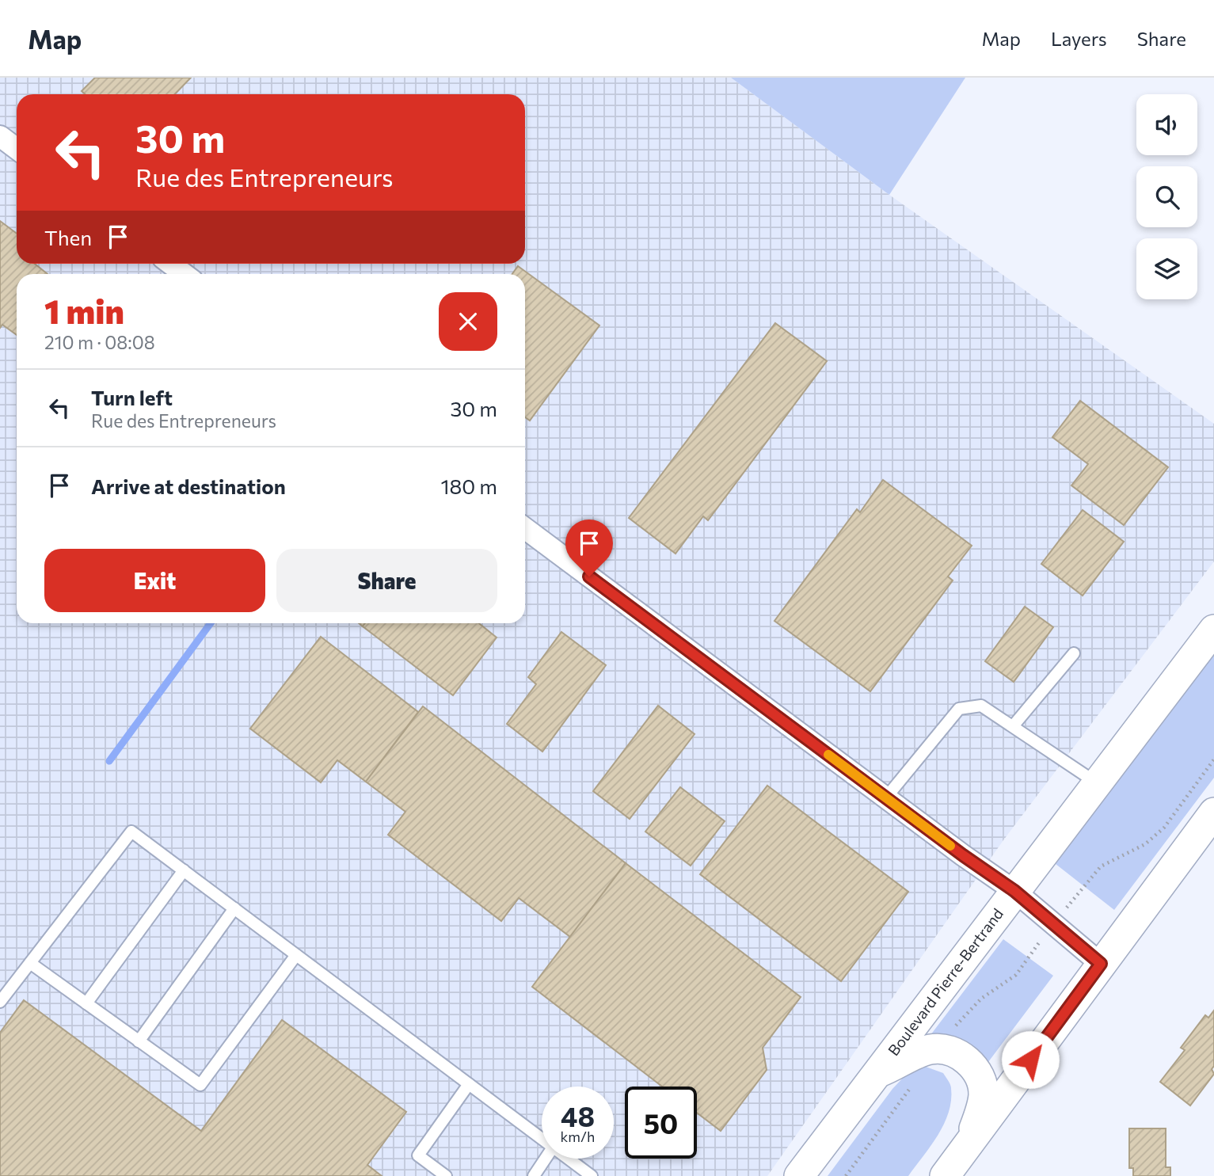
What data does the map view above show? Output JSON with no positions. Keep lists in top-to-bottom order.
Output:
{
  "streets": {
    "main road": ["Boulevard Pierre-Bertrand"]
  },
  "page": {
    "header": "Map",
    "nav": ["Map", "Layers", "Share"],
    "turn": ["30 m", "Rue des Entrepreneurs"],
    "then": "Then",
    "heading": ["1 min", "210 m · 08:08"],
    "list": [
      {
        "name": "Turn left",
        "note": "Rue des Entrepreneurs",
        "value": "30 m"
      },
      {
        "name": "Arrive at destination",
        "value": "180 m"
      }
    ],
    "buttons": ["Exit", "Share"],
    "speed": "48 km/h",
    "limit": "50"
  }
}
